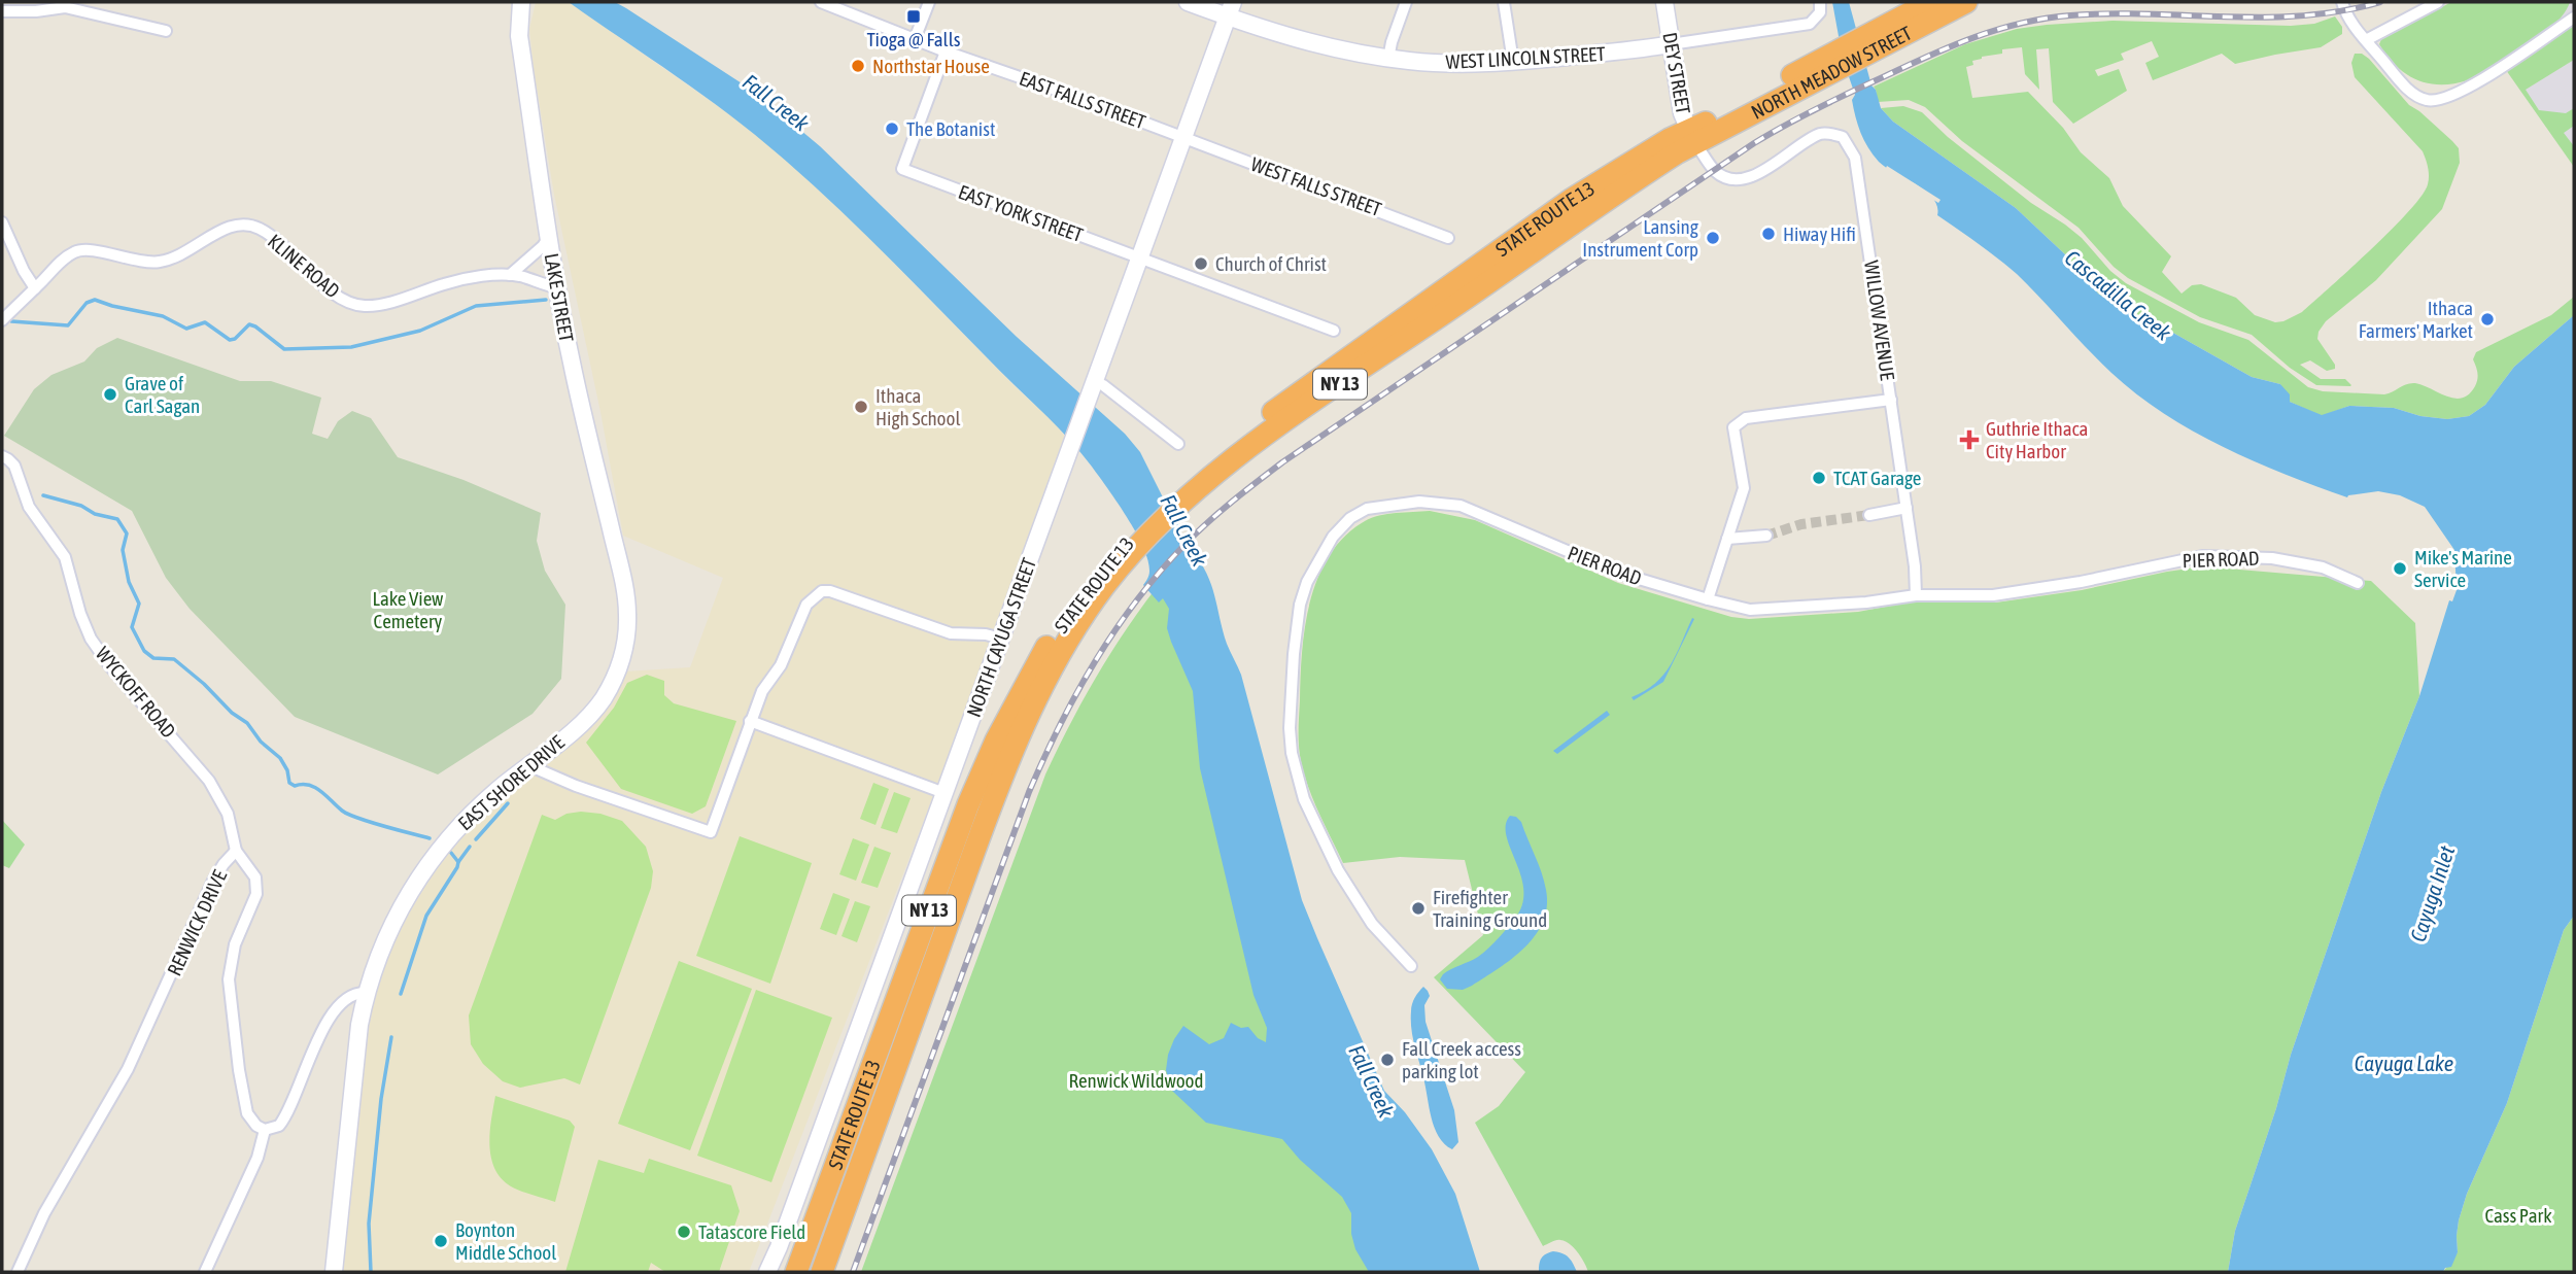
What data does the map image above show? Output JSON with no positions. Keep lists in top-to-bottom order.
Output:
{
  "streets": {
    "highway": ["NORTH MEADOW STREET", "STATE ROUTE 13", "NY 13"],
    "street": [
      "WEST LINCOLN STREET",
      "DEY STREET",
      "EAST FALLS STREET",
      "WEST FALLS STREET",
      "EAST YORK STREET",
      "KLINE ROAD",
      "LAKE STREET",
      "WILLOW AVENUE",
      "PIER ROAD",
      "NORTH CAYUGA STREET",
      "WYCKOFF ROAD",
      "EAST SHORE DRIVE",
      "RENWICK DRIVE"
    ]
  },
  "crossings": [
    ["WEST LINCOLN STREET", "DEY STREET"],
    ["WEST LINCOLN STREET", "NORTH CAYUGA STREET"],
    ["NORTH MEADOW STREET", "DEY STREET"],
    ["NORTH MEADOW STREET", "STATE ROUTE 13"],
    ["NORTH MEADOW STREET", "WILLOW AVENUE"],
    ["DEY STREET", "STATE ROUTE 13"],
    ["DEY STREET", "WILLOW AVENUE"],
    ["EAST FALLS STREET", "WEST FALLS STREET"],
    ["EAST FALLS STREET", "EAST YORK STREET"],
    ["EAST FALLS STREET", "NORTH CAYUGA STREET"],
    ["WEST FALLS STREET", "NORTH CAYUGA STREET"],
    ["EAST YORK STREET", "NORTH CAYUGA STREET"],
    ["STATE ROUTE 13", "WILLOW AVENUE"],
    ["KLINE ROAD", "LAKE STREET"],
    ["LAKE STREET", "EAST SHORE DRIVE"],
    ["WILLOW AVENUE", "PIER ROAD"],
    ["WYCKOFF ROAD", "RENWICK DRIVE"]
  ],
  "water": [
    "Fall Creek",
    "Cascadilla Creek",
    "Cayuga Inlet",
    "Cayuga Lake"
  ],
  "parks": ["Lake View Cemetery", "Renwick Wildwood", "Cass Park"],
  "places": {
    "transit": ["Tioga @ Falls"],
    "other": [
      "Northstar House",
      "The Botanist",
      "Hiway Hifi",
      "Lansing Instrument Corp",
      "Church of Christ",
      "Ithaca Farmers' Market",
      "Grave of Carl Sagan",
      "Ithaca High School",
      "TCAT Garage",
      "Mike's Marine Service",
      "Firefighter Training Ground",
      "Fall Creek access parking lot",
      "Tatascore Field",
      "Boynton Middle School"
    ],
    "health": ["Guthrie Ithaca City Harbor"]
  }
}
